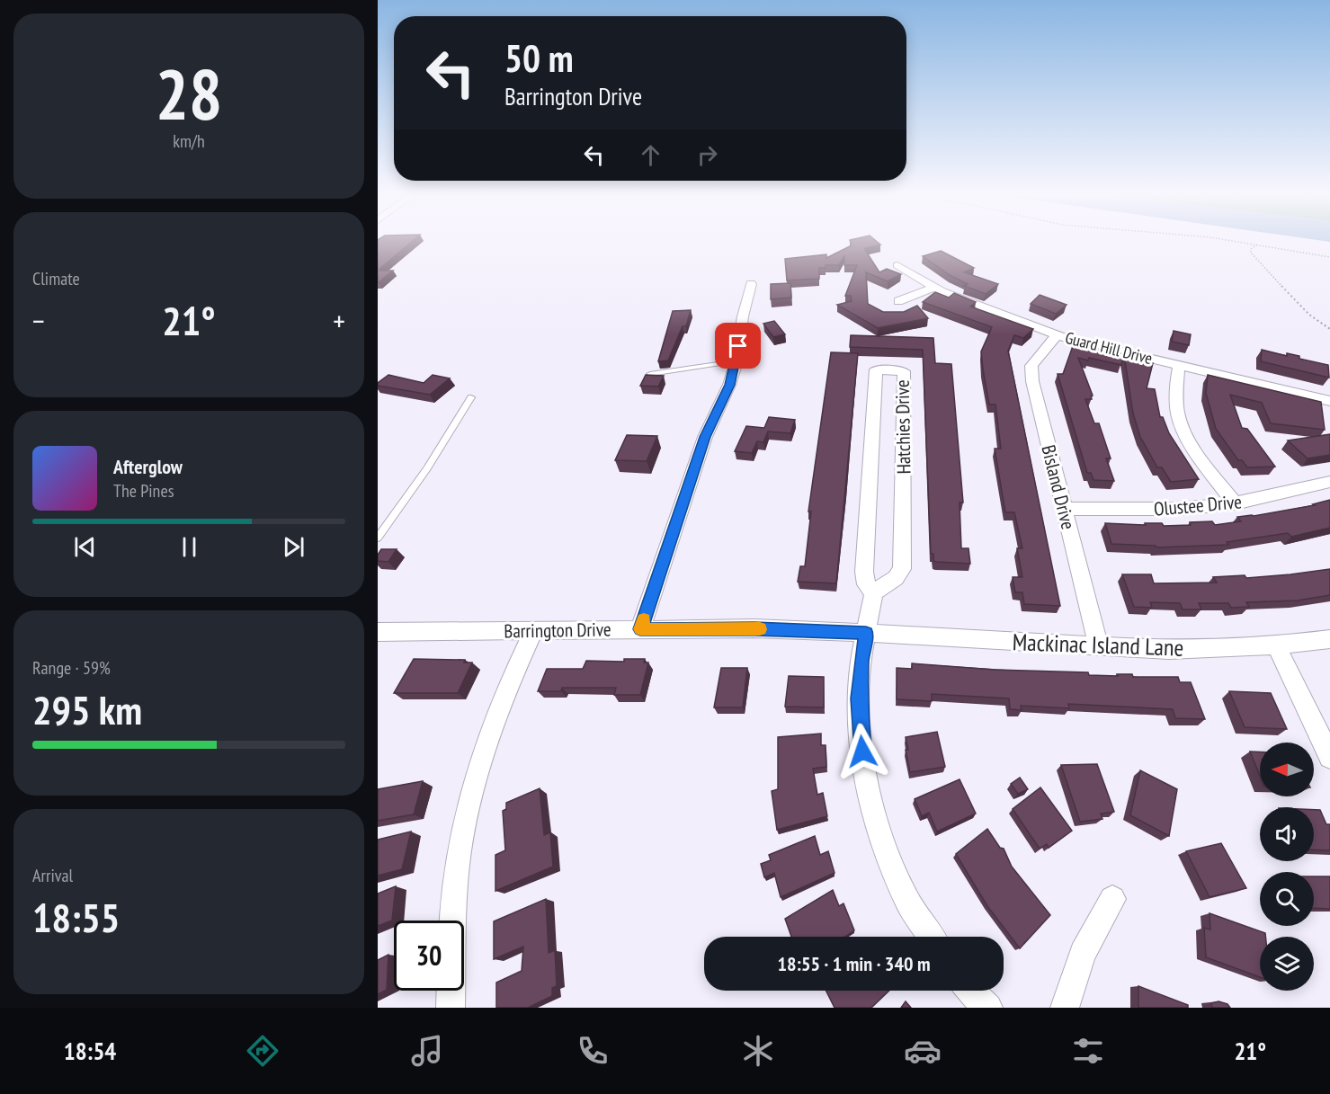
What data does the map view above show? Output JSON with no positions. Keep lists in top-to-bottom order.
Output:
{
  "streets": {
    "street": [
      "Guard Hill Drive",
      "Hatchies Drive",
      "Bisland Drive",
      "Olustee Drive",
      "Barrington Drive",
      "Mackinac Island Lane"
    ]
  },
  "crossings": [
    ["Guard Hill Drive", "Bisland Drive"],
    ["Bisland Drive", "Olustee Drive"],
    ["Bisland Drive", "Mackinac Island Lane"],
    ["Barrington Drive", "Mackinac Island Lane"]
  ],
  "north": "left",
  "page": {
    "tile": [
      ["28", "km/h"],
      "Climate",
      ["Range · 59%", "295 km"],
      ["Arrival", "18:55"]
    ],
    "turn": ["50 m", "Barrington Drive"],
    "heat": ["−", "21°", "+"],
    "song": ["Afterglow", "The Pines"],
    "limit": "30",
    "trip": "18:55 · 1 min · 340 m",
    "tabs": ["18:54", "21°"]
  }
}
